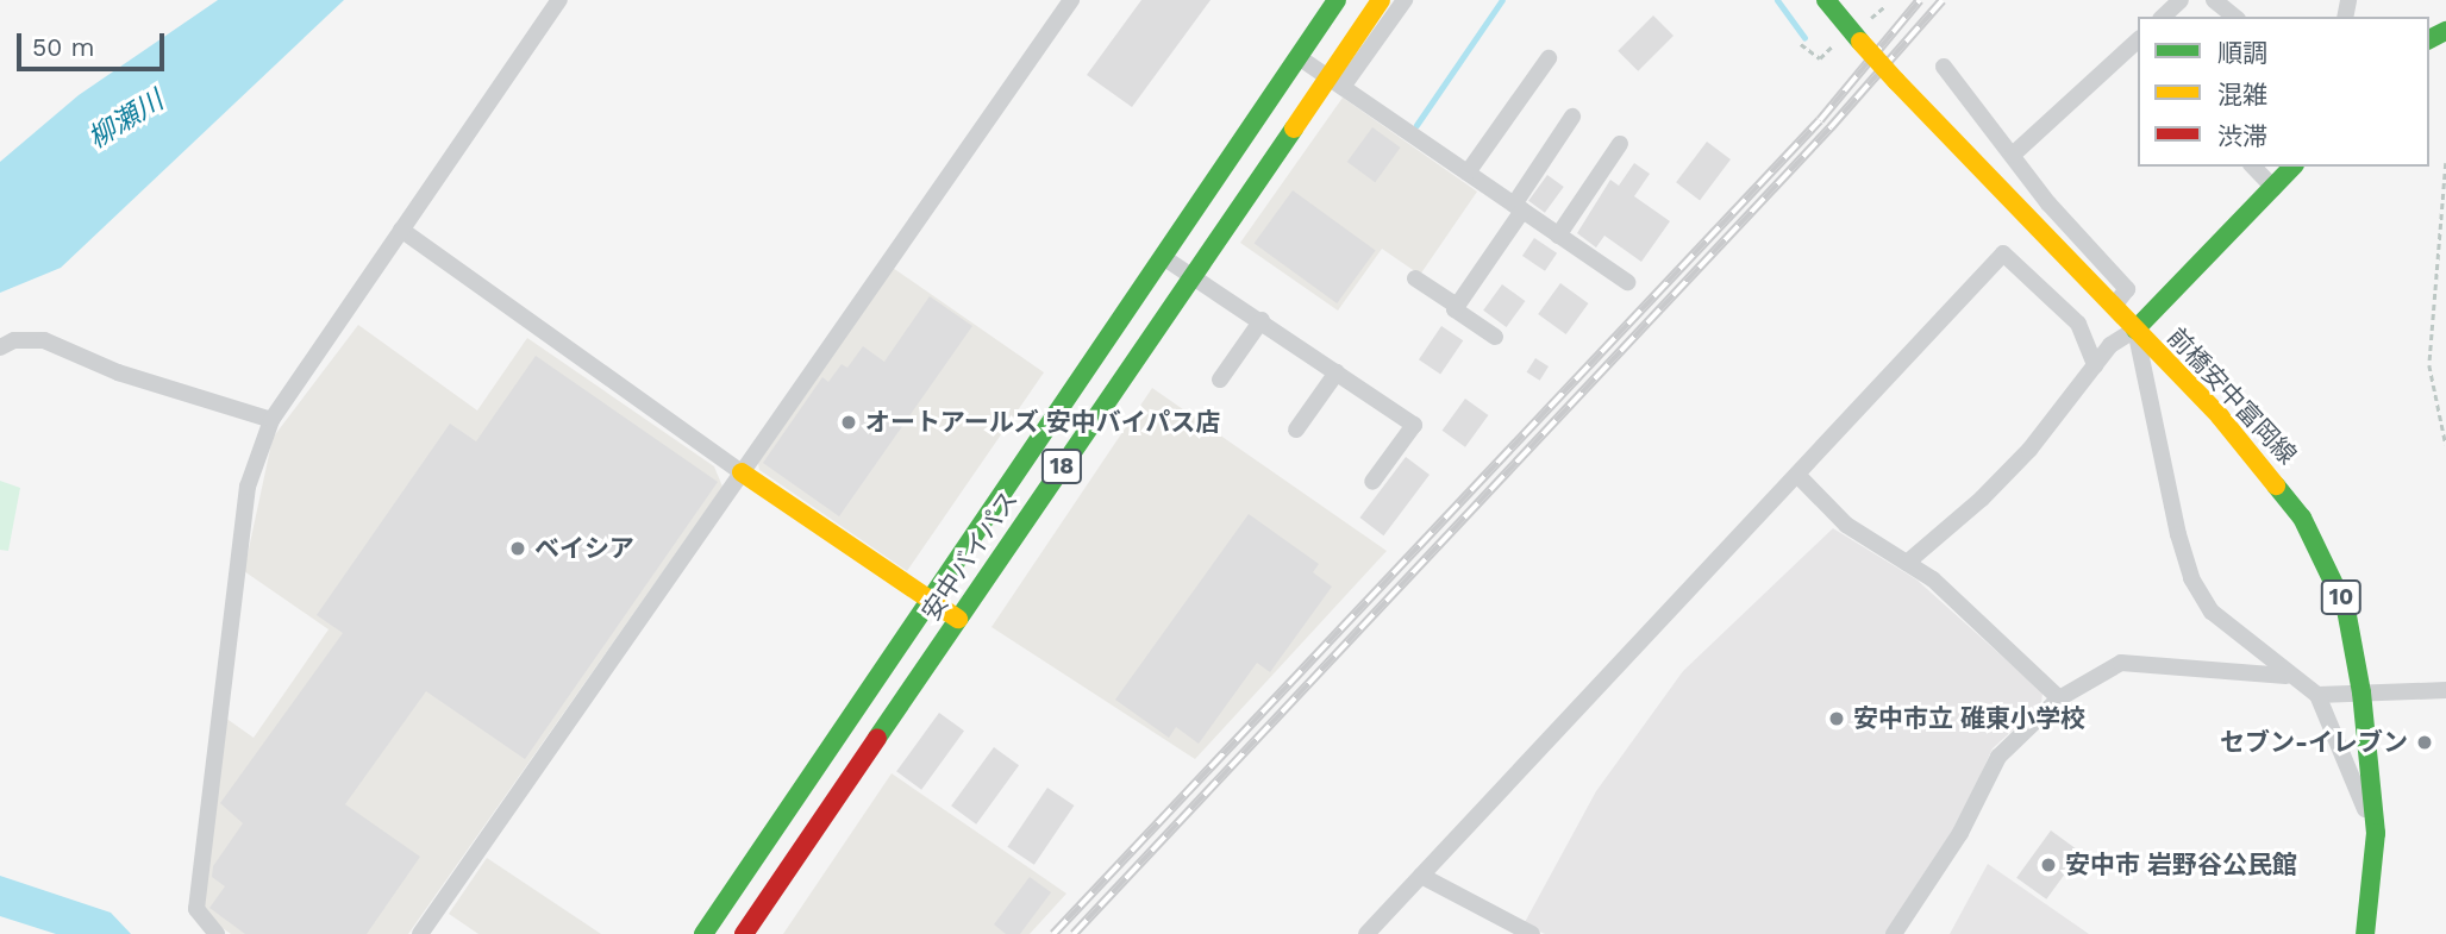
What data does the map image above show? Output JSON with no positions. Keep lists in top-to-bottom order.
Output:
{
  "streets": {
    "main road": [
      "前橋安中富岡線",
      "18",
      "安中バイパス",
      "10"
    ]
  },
  "water": ["柳瀬川"],
  "places": [
    "オートアールズ 安中バイパス店",
    "ベイシア",
    "安中市立 碓東小学校",
    "セブン-イレブン",
    "安中市 岩野谷公民館"
  ],
  "legend": ["順調", "混雑", "渋滞"],
  "scale_bar": "50 m"
}
